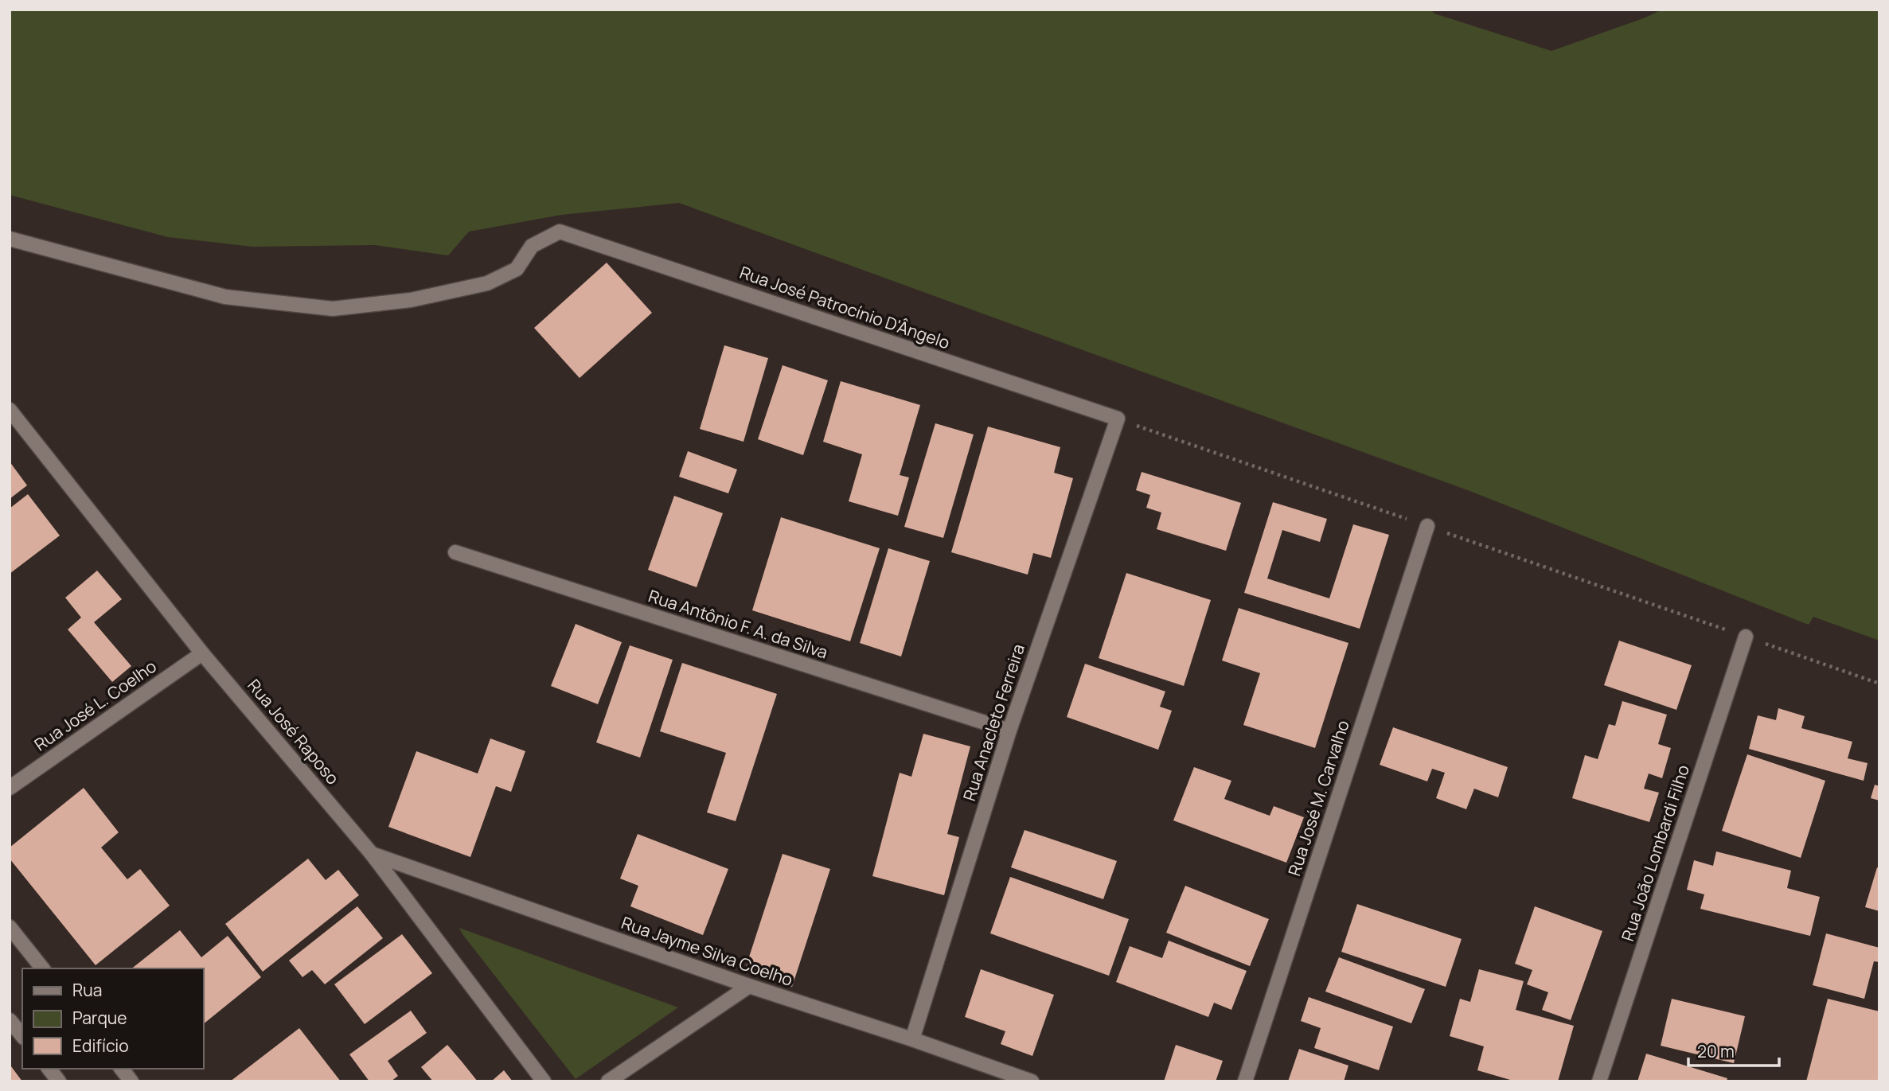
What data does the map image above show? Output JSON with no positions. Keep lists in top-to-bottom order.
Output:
{
  "streets": {
    "street": [
      "Rua José Patrocínio D'Ângelo",
      "Rua Antônio F. A. da Silva",
      "Rua José L. Coelho",
      "Rua Anacleto Ferreira",
      "Rua José Raposo",
      "Rua José M. Carvalho",
      "Rua João Lombardi Filho",
      "Rua Jayme Silva Coelho"
    ]
  },
  "crossings": [
    ["Rua José Patrocínio D'Ângelo", "Rua Anacleto Ferreira"],
    ["Rua Antônio F. A. da Silva", "Rua Anacleto Ferreira"],
    ["Rua José L. Coelho", "Rua José Raposo"],
    ["Rua Anacleto Ferreira", "Rua Jayme Silva Coelho"],
    ["Rua José Raposo", "Rua Jayme Silva Coelho"]
  ],
  "legend": ["Rua", "Parque", "Edifício"],
  "scale_bar": "20 m"
}
